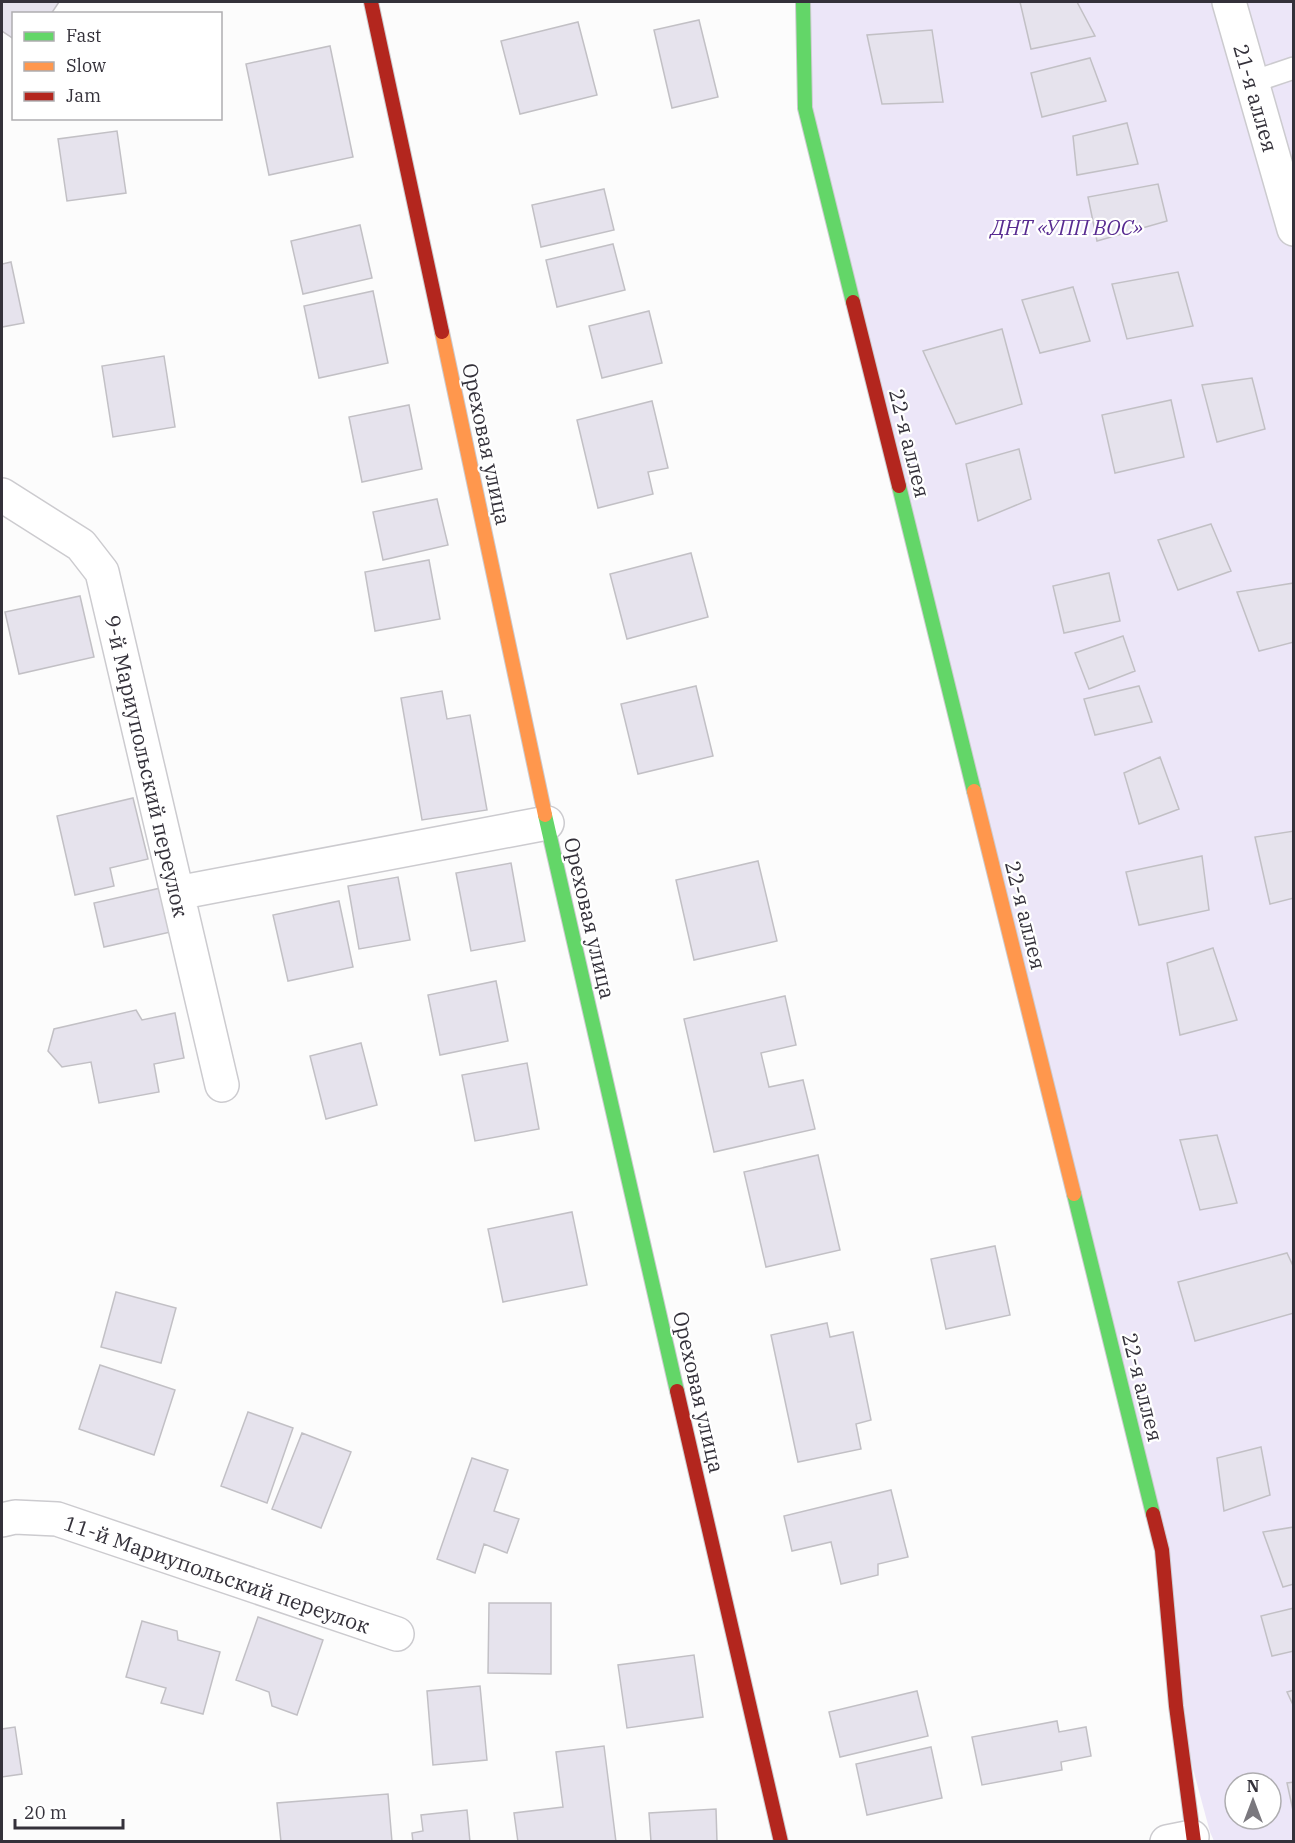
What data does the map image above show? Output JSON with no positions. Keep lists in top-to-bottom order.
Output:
{
  "streets": {
    "street": [
      "21-я аллея",
      "22-я аллея",
      "Ореховая улица",
      "9-й Мариупольский переулок",
      "11-й Мариупольский переулок"
    ]
  },
  "parks": ["ДНТ «УПП ВОС»"],
  "legend": ["Fast", "Slow", "Jam"],
  "scale_bar": "20 m",
  "north": "top"
}
